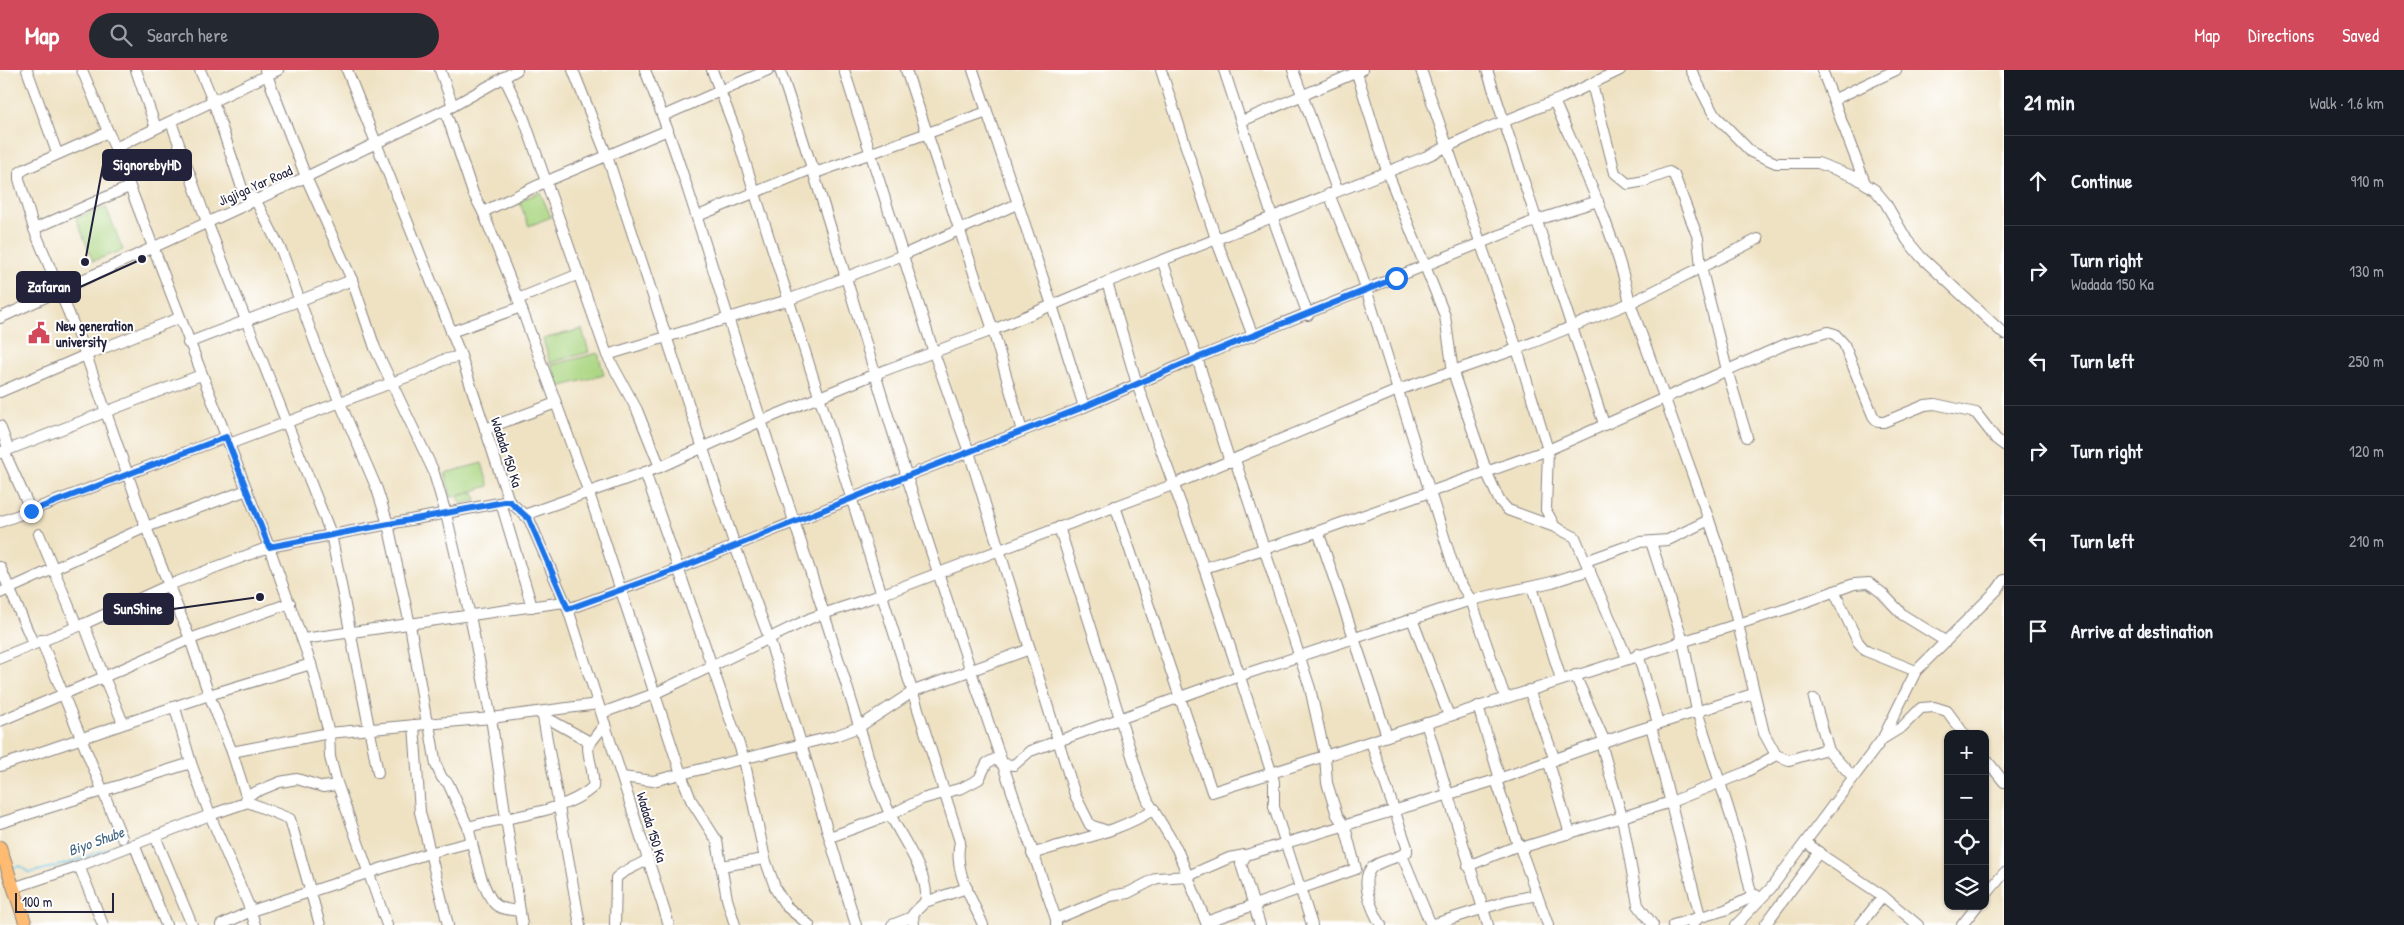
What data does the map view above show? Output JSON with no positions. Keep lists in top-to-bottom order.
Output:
{
  "streets": {
    "street": ["Jigjiga Yar Road", "Wadada 150 Ka"]
  },
  "crossings": [
    ["Jigjiga Yar Road", "Wadada 150 Ka"]
  ],
  "water": ["Biyo Shube"],
  "places": {
    "other": ["Zafaran", "SignorebyHD", "SunShine"],
    "public building": ["New generation university"]
  },
  "scale_bar": "100 m",
  "page": {
    "header": "Map",
    "search": "Search here",
    "nav": ["Map", "Directions", "Saved"],
    "heading": ["21 min", "Walk · 1.6 km"],
    "list": [
      ["Continue", "910 m"],
      ["Turn right", "Wadada 150 Ka", "130 m"],
      ["Turn left", "250 m"],
      ["Turn right", "120 m"],
      ["Turn left", "210 m"],
      "Arrive at destination"
    ],
    "map_buttons": ["+", "−"],
    "scale": "100 m"
  }
}
